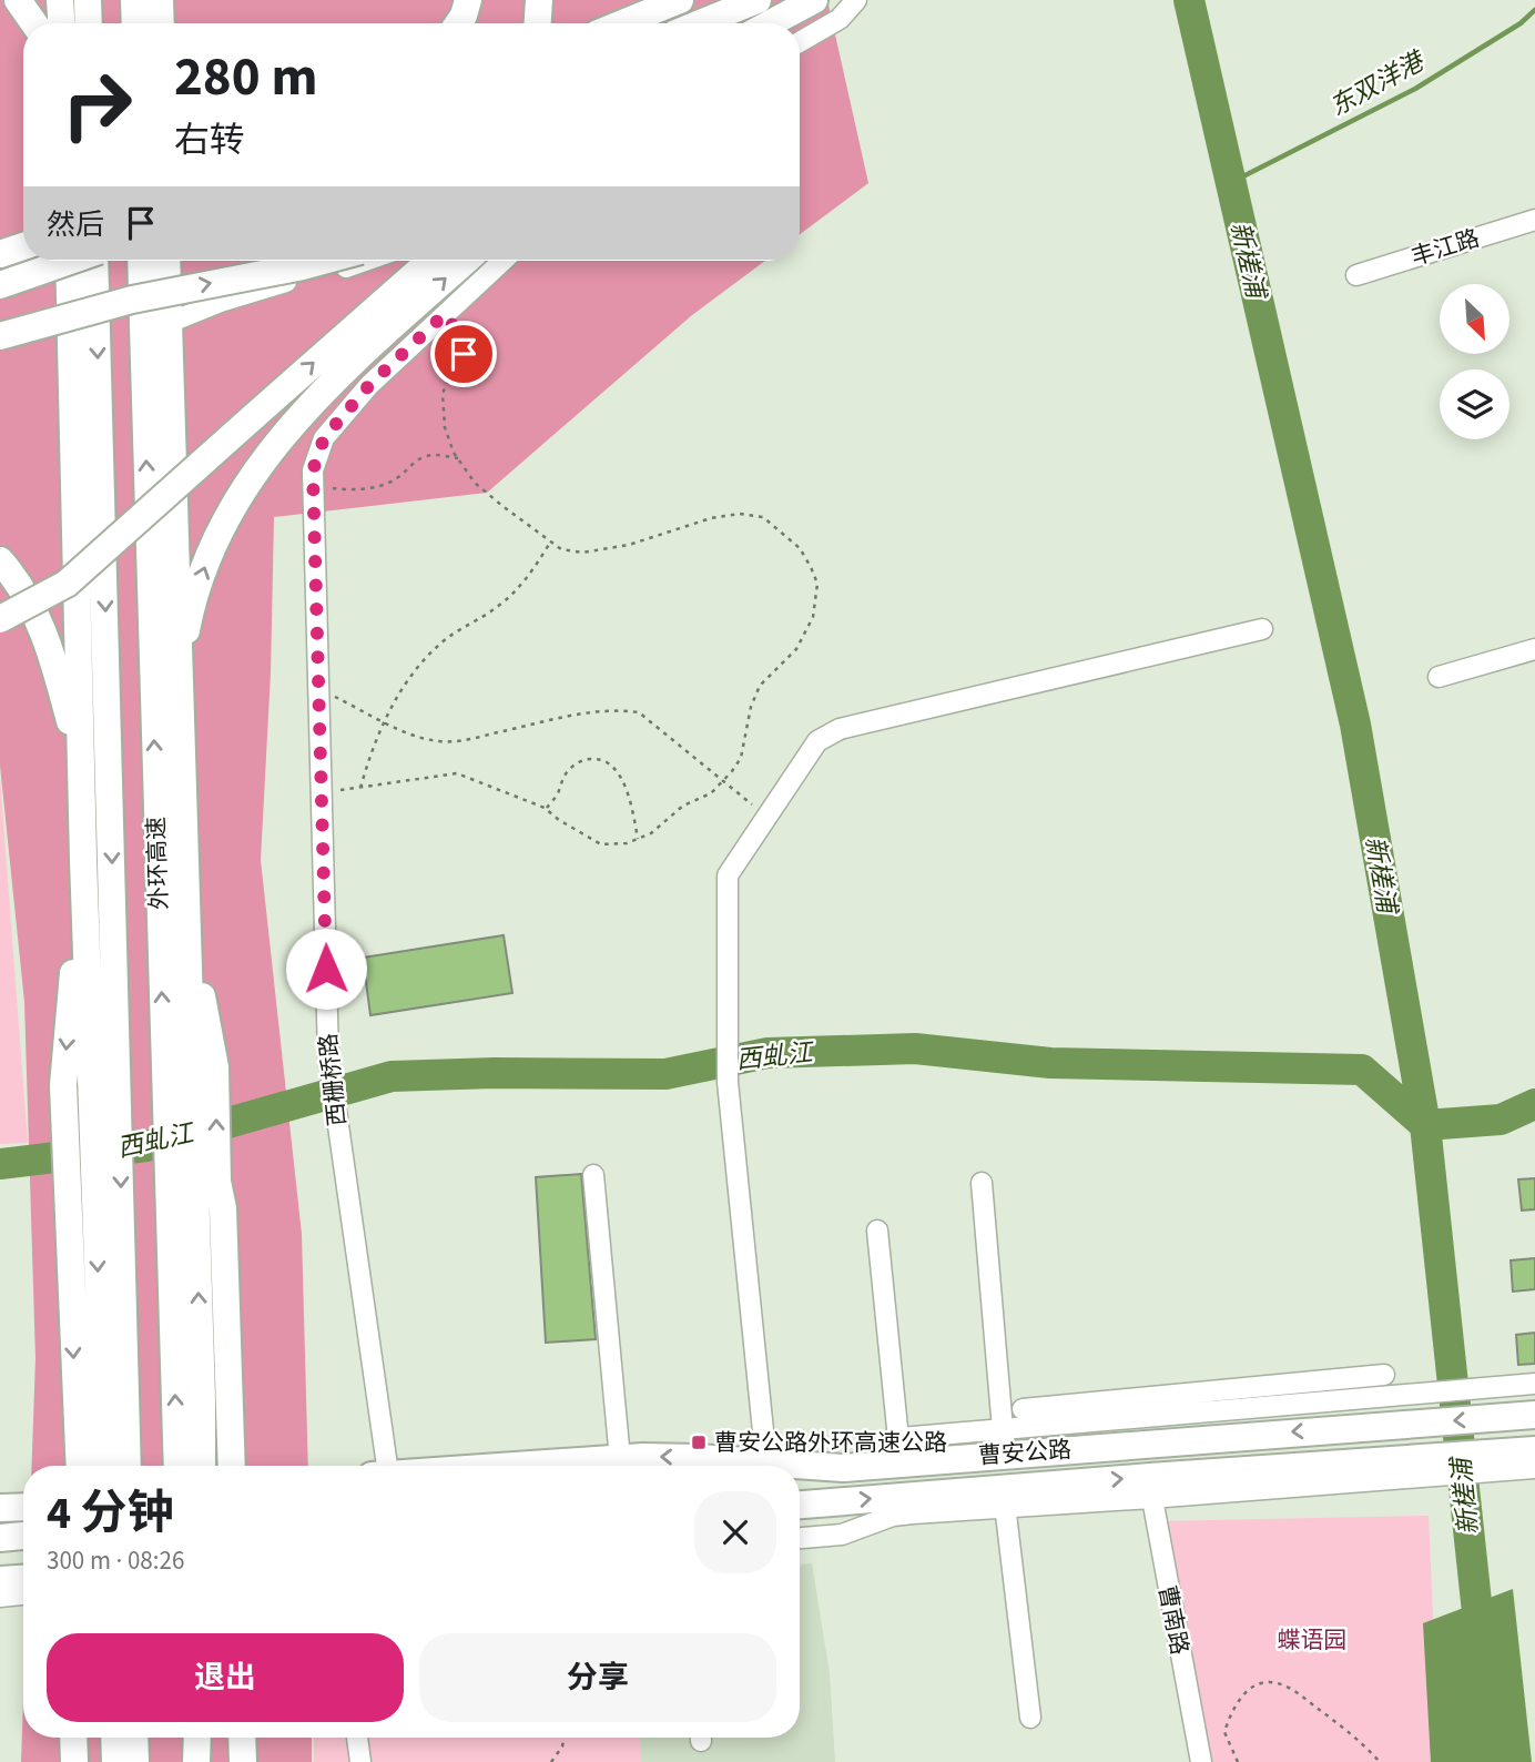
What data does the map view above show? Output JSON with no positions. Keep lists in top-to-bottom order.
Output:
{
  "streets": {
    "highway": ["外环高速", "曹安公路"],
    "street": ["丰江路", "西栅桥路", "曹南路"]
  },
  "crossings": [
    ["曹安公路", "曹南路"]
  ],
  "water": ["东双洋港", "新槎浦", "西虬江"],
  "parks": ["蝶语园"],
  "places": {
    "transit": ["曹安公路外环高速公路"]
  },
  "north": "bottom right",
  "page": {
    "turn": ["280 m", "右转"],
    "then": "然后",
    "heading": ["4 分钟", "300 m · 08:26"],
    "buttons": ["退出", "分享"]
  }
}
